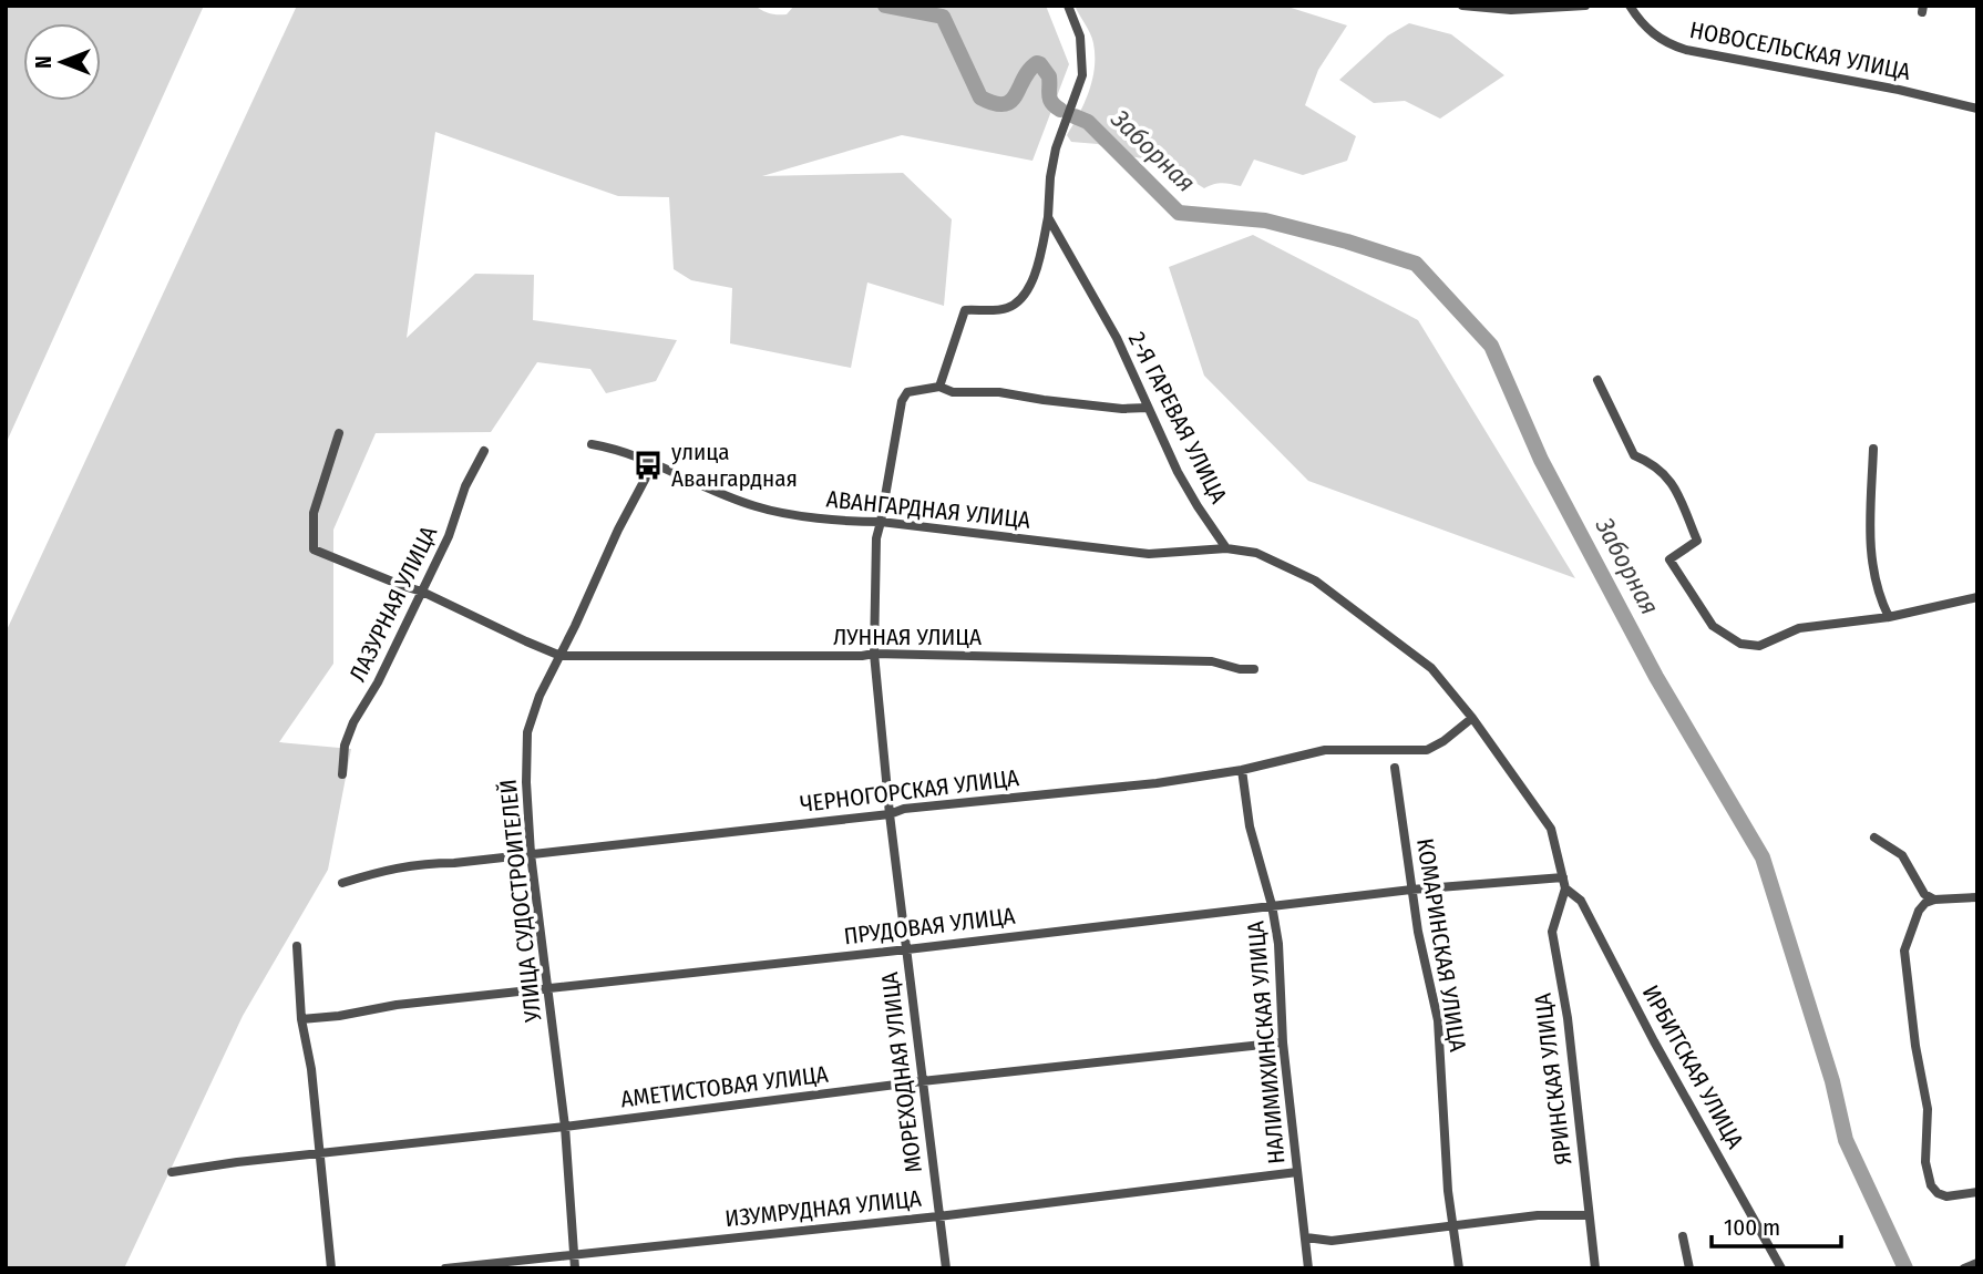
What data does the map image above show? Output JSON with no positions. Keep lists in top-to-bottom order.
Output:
{
  "streets": {
    "street": [
      "НОВОСЕЛЬСКАЯ УЛИЦА",
      "2-Я ГАРЕВАЯ УЛИЦА",
      "АВАНГАРДНАЯ УЛИЦА",
      "ЛАЗУРНАЯ УЛИЦА",
      "ЛУННАЯ УЛИЦА",
      "ЧЕРНОГОРСКАЯ УЛИЦА",
      "УЛИЦА СУДОСТРОИТЕЛЕЙ",
      "ПРУДОВАЯ УЛИЦА",
      "КОМАРИНСКАЯ УЛИЦА",
      "НАЛИМИХИНСКАЯ УЛИЦА",
      "ИРБИТСКАЯ УЛИЦА",
      "МОРЕХОДНАЯ УЛИЦА",
      "ЯРИНСКАЯ УЛИЦА",
      "АМЕТИСТОВАЯ УЛИЦА",
      "ИЗУМРУДНАЯ УЛИЦА"
    ]
  },
  "crossings": [
    ["2-Я ГАРЕВАЯ УЛИЦА", "АВАНГАРДНАЯ УЛИЦА"],
    ["АВАНГАРДНАЯ УЛИЦА", "УЛИЦА СУДОСТРОИТЕЛЕЙ"],
    ["АВАНГАРДНАЯ УЛИЦА", "МОРЕХОДНАЯ УЛИЦА"],
    ["ЛУННАЯ УЛИЦА", "УЛИЦА СУДОСТРОИТЕЛЕЙ"],
    ["ЛУННАЯ УЛИЦА", "МОРЕХОДНАЯ УЛИЦА"],
    ["ЧЕРНОГОРСКАЯ УЛИЦА", "УЛИЦА СУДОСТРОИТЕЛЕЙ"],
    ["ЧЕРНОГОРСКАЯ УЛИЦА", "НАЛИМИХИНСКАЯ УЛИЦА"],
    ["ЧЕРНОГОРСКАЯ УЛИЦА", "МОРЕХОДНАЯ УЛИЦА"],
    ["УЛИЦА СУДОСТРОИТЕЛЕЙ", "ПРУДОВАЯ УЛИЦА"],
    ["УЛИЦА СУДОСТРОИТЕЛЕЙ", "АМЕТИСТОВАЯ УЛИЦА"],
    ["УЛИЦА СУДОСТРОИТЕЛЕЙ", "ИЗУМРУДНАЯ УЛИЦА"],
    ["ПРУДОВАЯ УЛИЦА", "КОМАРИНСКАЯ УЛИЦА"],
    ["ПРУДОВАЯ УЛИЦА", "НАЛИМИХИНСКАЯ УЛИЦА"],
    ["ПРУДОВАЯ УЛИЦА", "МОРЕХОДНАЯ УЛИЦА"],
    ["НАЛИМИХИНСКАЯ УЛИЦА", "АМЕТИСТОВАЯ УЛИЦА"],
    ["НАЛИМИХИНСКАЯ УЛИЦА", "ИЗУМРУДНАЯ УЛИЦА"],
    ["ИРБИТСКАЯ УЛИЦА", "ЯРИНСКАЯ УЛИЦА"],
    ["МОРЕХОДНАЯ УЛИЦА", "АМЕТИСТОВАЯ УЛИЦА"],
    ["МОРЕХОДНАЯ УЛИЦА", "ИЗУМРУДНАЯ УЛИЦА"]
  ],
  "water": ["Заборная"],
  "places": {
    "bus stop": ["улица Авангардная"]
  },
  "scale_bar": "100 m",
  "north": "left"
}
